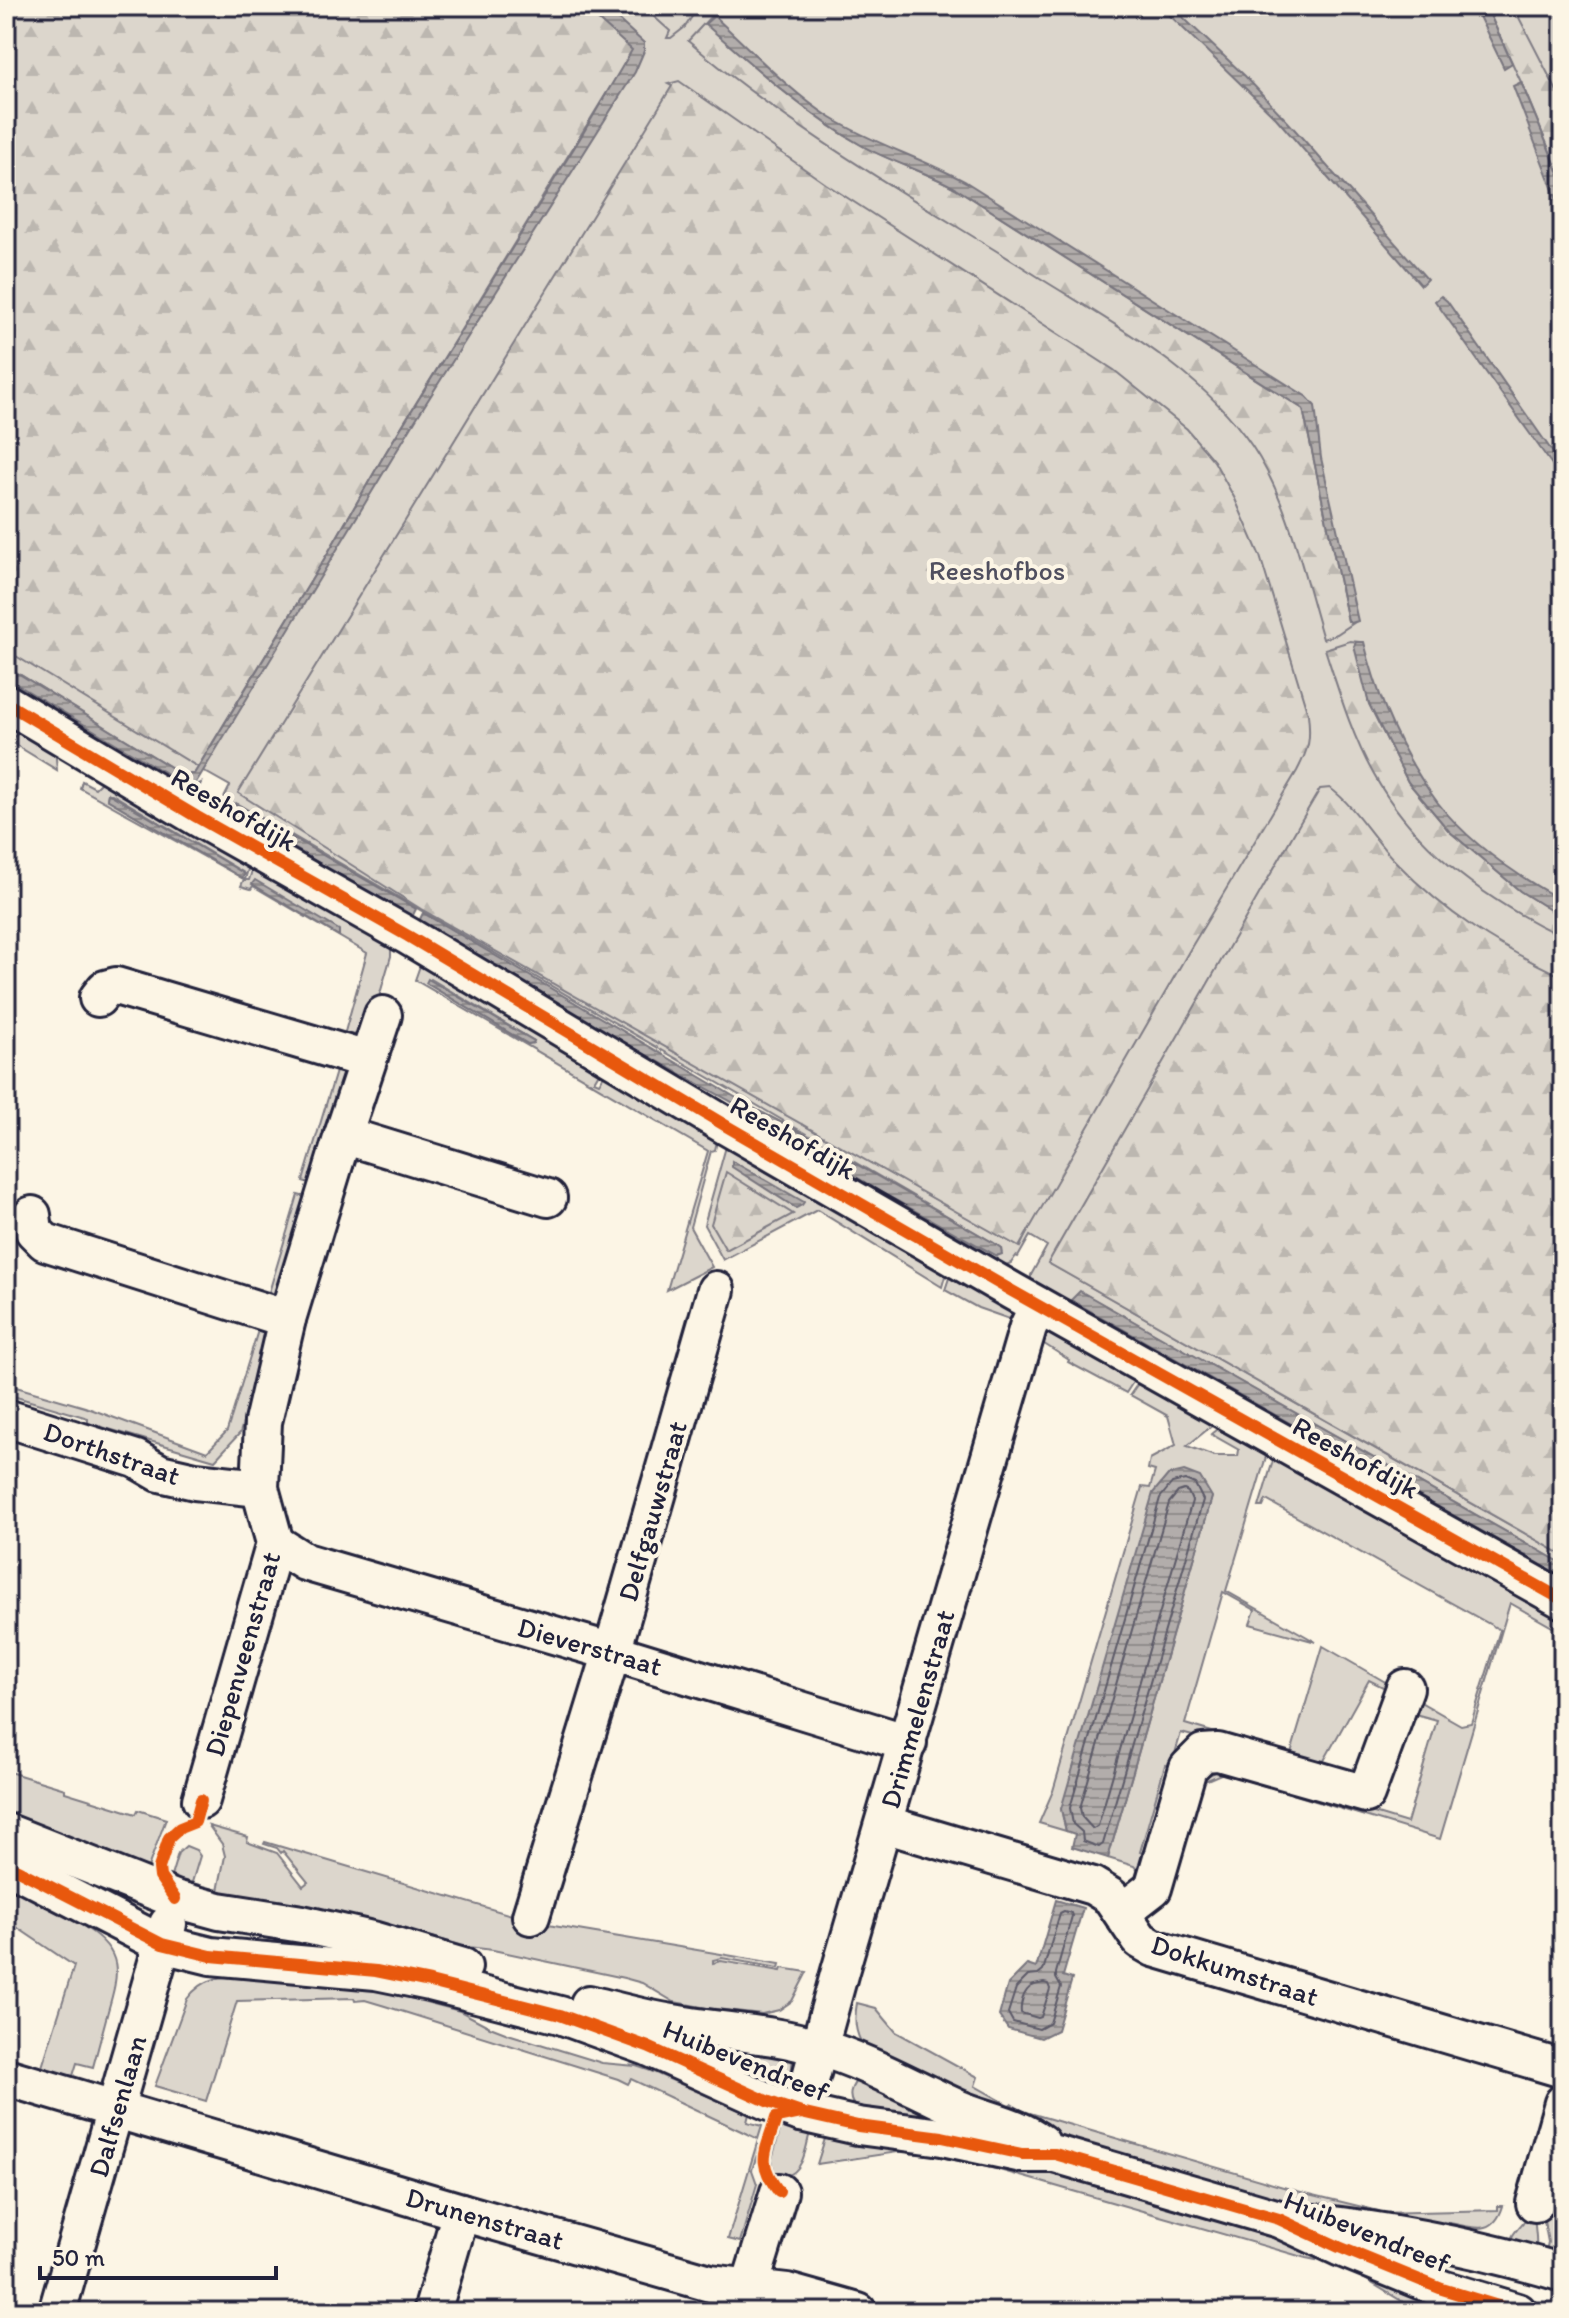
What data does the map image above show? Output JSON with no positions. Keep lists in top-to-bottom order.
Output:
{
  "streets": {
    "street": [
      "Reeshofdijk",
      "Dorthstraat",
      "Delfgauwstraat",
      "Dieverstraat",
      "Diepenveenstraat",
      "Drimmelenstraat",
      "Dokkumstraat",
      "Huibevendreef",
      "Dalfsenlaan",
      "Drunenstraat"
    ]
  },
  "crossings": [
    ["Reeshofdijk", "Drimmelenstraat"],
    ["Dorthstraat", "Diepenveenstraat"],
    ["Delfgauwstraat", "Dieverstraat"],
    ["Dieverstraat", "Diepenveenstraat"],
    ["Dieverstraat", "Drimmelenstraat"],
    ["Drimmelenstraat", "Dokkumstraat"],
    ["Drimmelenstraat", "Huibevendreef"],
    ["Huibevendreef", "Dalfsenlaan"],
    ["Dalfsenlaan", "Drunenstraat"]
  ],
  "parks": ["Reeshofbos"],
  "scale_bar": "50 m"
}
